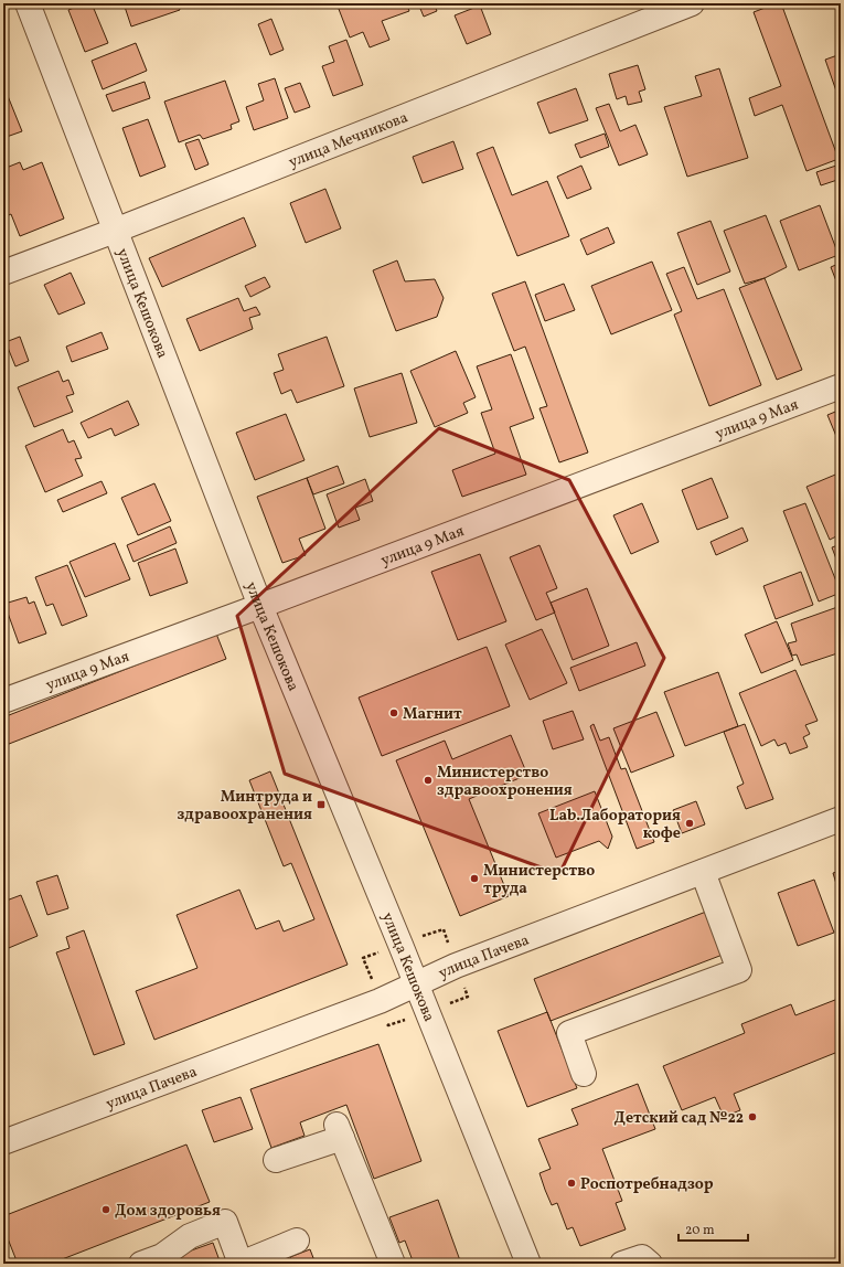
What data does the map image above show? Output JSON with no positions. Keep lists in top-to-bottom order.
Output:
{
  "streets": {
    "street": [
      "улица Мечникова",
      "улица Кешокова",
      "улица 9 Мая",
      "улица Пачева"
    ]
  },
  "crossings": [
    ["улица Мечникова", "улица Кешокова"],
    ["улица Кешокова", "улица 9 Мая"],
    ["улица Кешокова", "улица Пачева"]
  ],
  "places": {
    "other": [
      "Магнит",
      "Министерство здравоохронения",
      "Lab.Лаборатория кофе",
      "Министерство труда",
      "Детский сад №22",
      "Роспотребнадзор",
      "Дом здоровья"
    ],
    "transit": ["Минтруда и здравоохранения"]
  },
  "scale_bar": "20 m"
}
